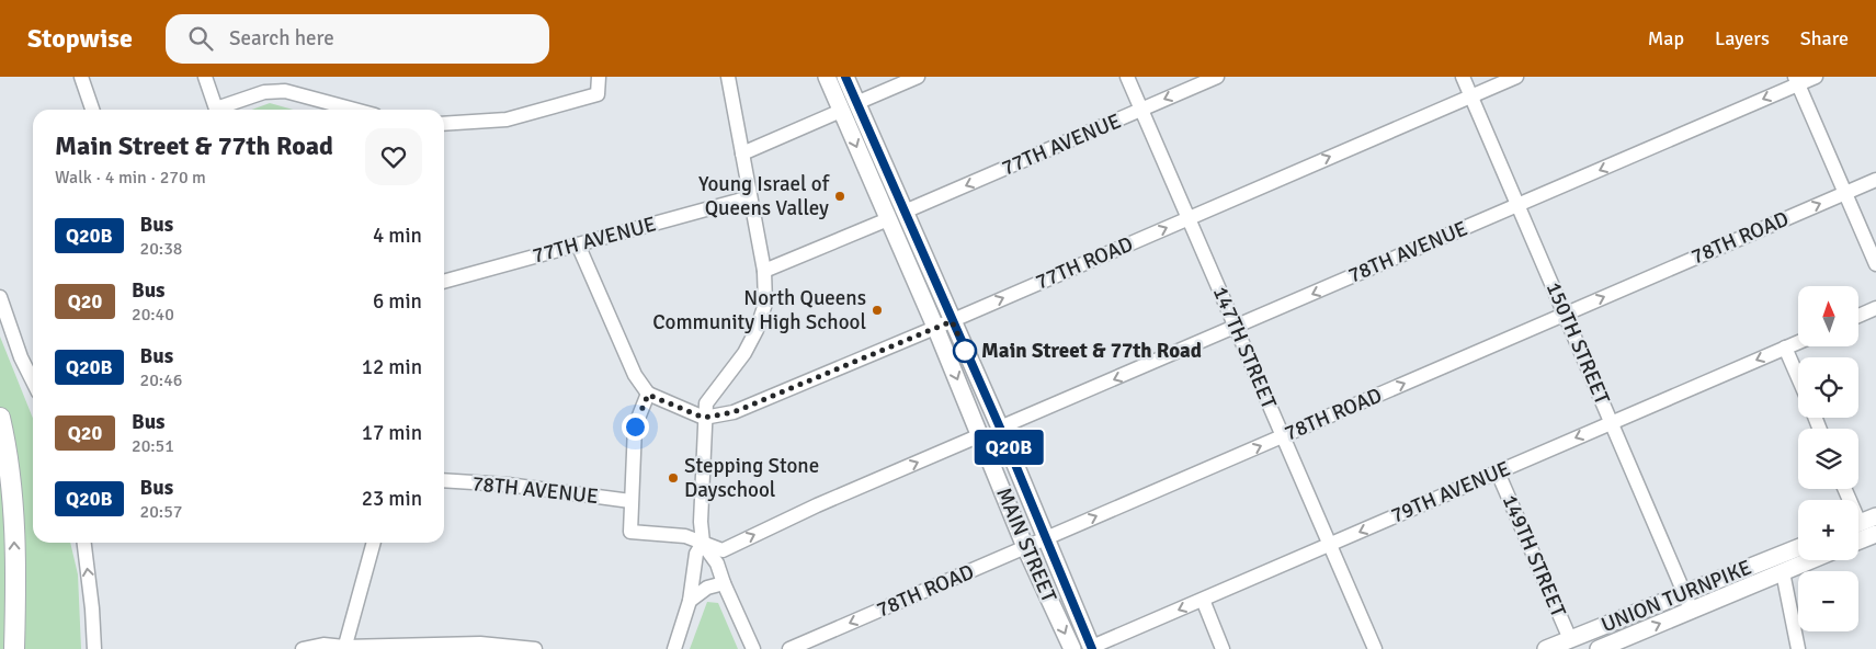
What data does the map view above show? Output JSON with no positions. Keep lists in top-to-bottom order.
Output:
{
  "streets": {
    "main road": ["MAIN STREET", "UNION TURNPIKE"],
    "street": [
      "77TH AVENUE",
      "78TH ROAD",
      "78TH AVENUE",
      "77TH ROAD",
      "150TH STREET",
      "147TH STREET",
      "79TH AVENUE",
      "149TH STREET"
    ]
  },
  "crossings": [
    ["77TH AVENUE", "147TH STREET"],
    ["77TH AVENUE", "MAIN STREET"],
    ["78TH ROAD", "150TH STREET"],
    ["78TH ROAD", "147TH STREET"],
    ["78TH ROAD", "MAIN STREET"],
    ["78TH AVENUE", "150TH STREET"],
    ["78TH AVENUE", "147TH STREET"],
    ["78TH AVENUE", "MAIN STREET"],
    ["77TH ROAD", "150TH STREET"],
    ["77TH ROAD", "147TH STREET"],
    ["77TH ROAD", "MAIN STREET"],
    ["150TH STREET", "79TH AVENUE"],
    ["150TH STREET", "UNION TURNPIKE"],
    ["147TH STREET", "79TH AVENUE"],
    ["79TH AVENUE", "MAIN STREET"],
    ["79TH AVENUE", "149TH STREET"],
    ["149TH STREET", "UNION TURNPIKE"]
  ],
  "one_way": [
    "77TH AVENUE",
    "78TH AVENUE",
    "77TH ROAD",
    "79TH AVENUE"
  ],
  "places": [
    "Young Israel of Queens Valley",
    "North Queens Community High School",
    "Main Street & 77th Road",
    "Stepping Stone Dayschool"
  ],
  "lines": ["bus line Q20B"],
  "north": "top",
  "page": {
    "header": "Stopwise",
    "search": "Search here",
    "nav": ["Map", "Layers", "Share"],
    "on_map": "Q20B",
    "heading": ["Main Street & 77th Road", "Walk · 4 min · 270 m"],
    "list": [
      {
        "mark": "Q20B",
        "name": "Bus",
        "note": "20:38",
        "value": "4 min"
      },
      {
        "mark": "Q20",
        "name": "Bus",
        "note": "20:40",
        "value": "6 min"
      },
      {
        "mark": "Q20B",
        "name": "Bus",
        "note": "20:46",
        "value": "12 min"
      },
      {
        "mark": "Q20",
        "name": "Bus",
        "note": "20:51",
        "value": "17 min"
      },
      {
        "mark": "Q20B",
        "name": "Bus",
        "note": "20:57",
        "value": "23 min"
      }
    ],
    "map_buttons": ["+", "−"]
  }
}
